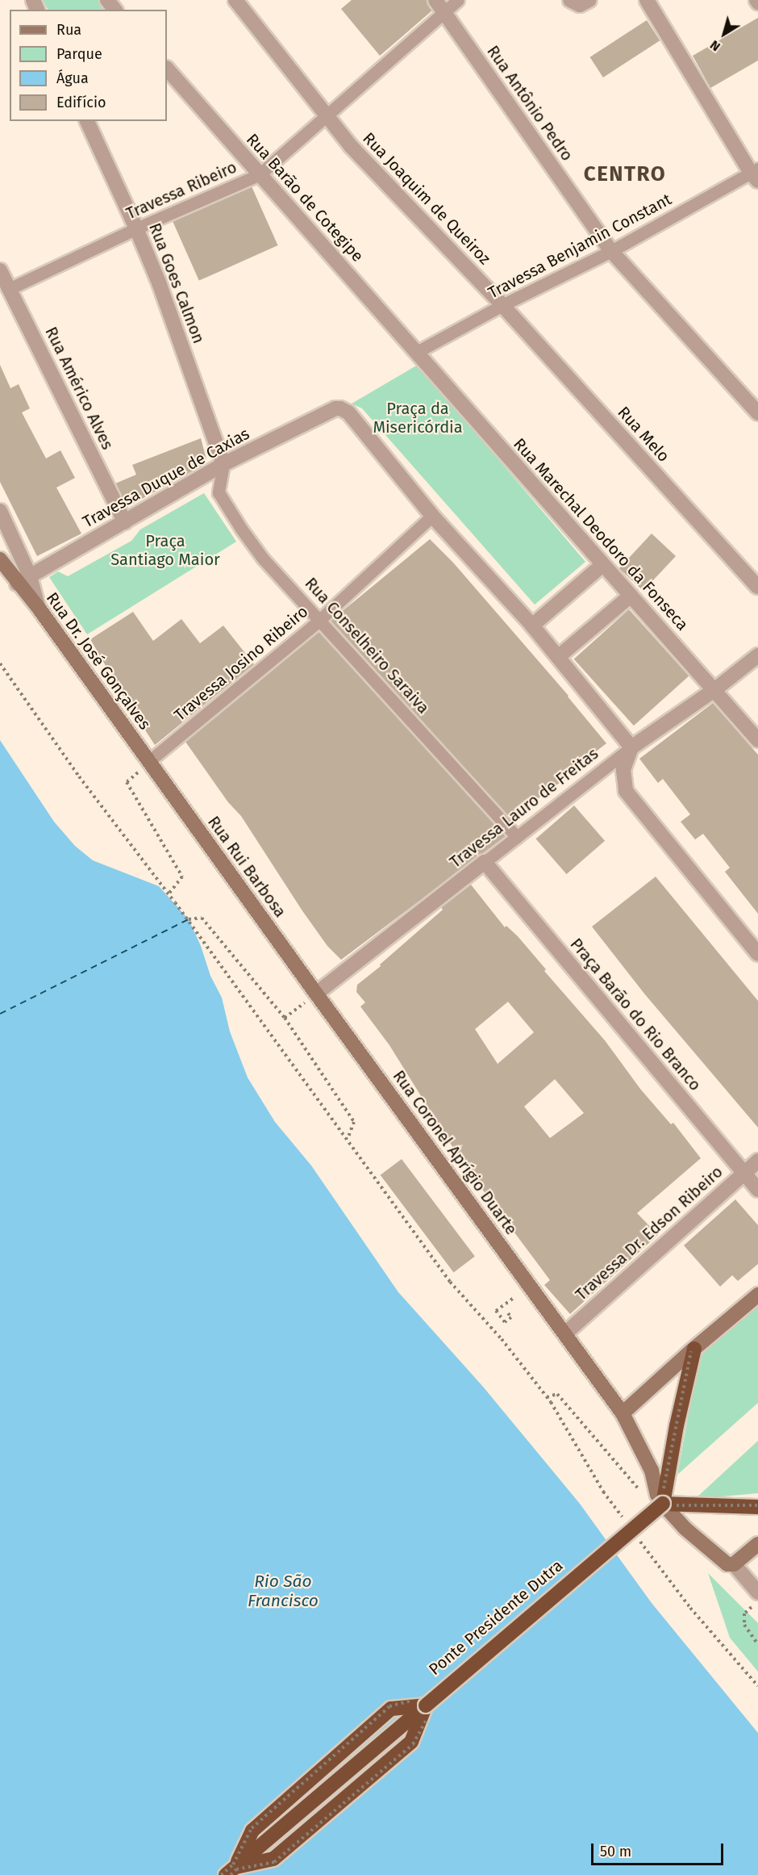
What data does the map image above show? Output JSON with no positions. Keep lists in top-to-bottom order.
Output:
{
  "streets": {
    "main road": ["Rua Dr. José Gonçalves", "Rua Rui Barbosa", "Rua Coronel Aprígio Duarte"],
    "street": [
      "Rua Antônio Pedro",
      "Travessa Ribeiro",
      "Rua Barão de Cotegipe",
      "Rua Joaquim de Queiroz",
      "Travessa Benjamin Constant",
      "Rua Goes Calmon",
      "Rua Américo Alves",
      "Rua Melo",
      "Travessa Duque de Caxias",
      "Rua Marechal Deodoro da Fonseca",
      "Rua Conselheiro Saraiva",
      "Travessa Josino Ribeiro",
      "Travessa Lauro de Freitas",
      "Praça Barão do Rio Branco",
      "Travessa Dr. Edson Ribeiro"
    ]
  },
  "crossings": [
    ["Rua Antônio Pedro", "Travessa Ribeiro"],
    ["Rua Antônio Pedro", "Travessa Benjamin Constant"],
    ["Travessa Ribeiro", "Rua Barão de Cotegipe"],
    ["Travessa Ribeiro", "Rua Joaquim de Queiroz"],
    ["Travessa Ribeiro", "Rua Goes Calmon"],
    ["Travessa Ribeiro", "Rua Américo Alves"],
    ["Rua Barão de Cotegipe", "Travessa Benjamin Constant"],
    ["Rua Barão de Cotegipe", "Rua Marechal Deodoro da Fonseca"],
    ["Rua Joaquim de Queiroz", "Travessa Benjamin Constant"],
    ["Rua Joaquim de Queiroz", "Rua Melo"],
    ["Travessa Benjamin Constant", "Rua Melo"],
    ["Travessa Benjamin Constant", "Rua Marechal Deodoro da Fonseca"],
    ["Rua Goes Calmon", "Travessa Duque de Caxias"],
    ["Rua Goes Calmon", "Rua Conselheiro Saraiva"],
    ["Rua Américo Alves", "Travessa Duque de Caxias"],
    ["Travessa Duque de Caxias", "Rua Conselheiro Saraiva"],
    ["Travessa Duque de Caxias", "Rua Dr. José Gonçalves"],
    ["Travessa Duque de Caxias", "Travessa Josino Ribeiro"],
    ["Rua Marechal Deodoro da Fonseca", "Travessa Lauro de Freitas"],
    ["Rua Conselheiro Saraiva", "Travessa Josino Ribeiro"],
    ["Rua Conselheiro Saraiva", "Travessa Lauro de Freitas"],
    ["Rua Dr. José Gonçalves", "Travessa Josino Ribeiro"],
    ["Rua Dr. José Gonçalves", "Rua Rui Barbosa"],
    ["Travessa Josino Ribeiro", "Rua Rui Barbosa"],
    ["Travessa Lauro de Freitas", "Rua Rui Barbosa"],
    ["Travessa Lauro de Freitas", "Praça Barão do Rio Branco"],
    ["Travessa Lauro de Freitas", "Rua Coronel Aprígio Duarte"],
    ["Rua Rui Barbosa", "Rua Coronel Aprígio Duarte"],
    ["Praça Barão do Rio Branco", "Travessa Dr. Edson Ribeiro"],
    ["Rua Coronel Aprígio Duarte", "Travessa Dr. Edson Ribeiro"]
  ],
  "districts": ["CENTRO"],
  "water": ["Rio São Francisco"],
  "parks": ["Praça da Misericórdia", "Praça Santiago Maior"],
  "legend": [
    "Rua",
    "Parque",
    "Água",
    "Edifício"
  ],
  "scale_bar": "50 m",
  "north": "bottom left"
}
